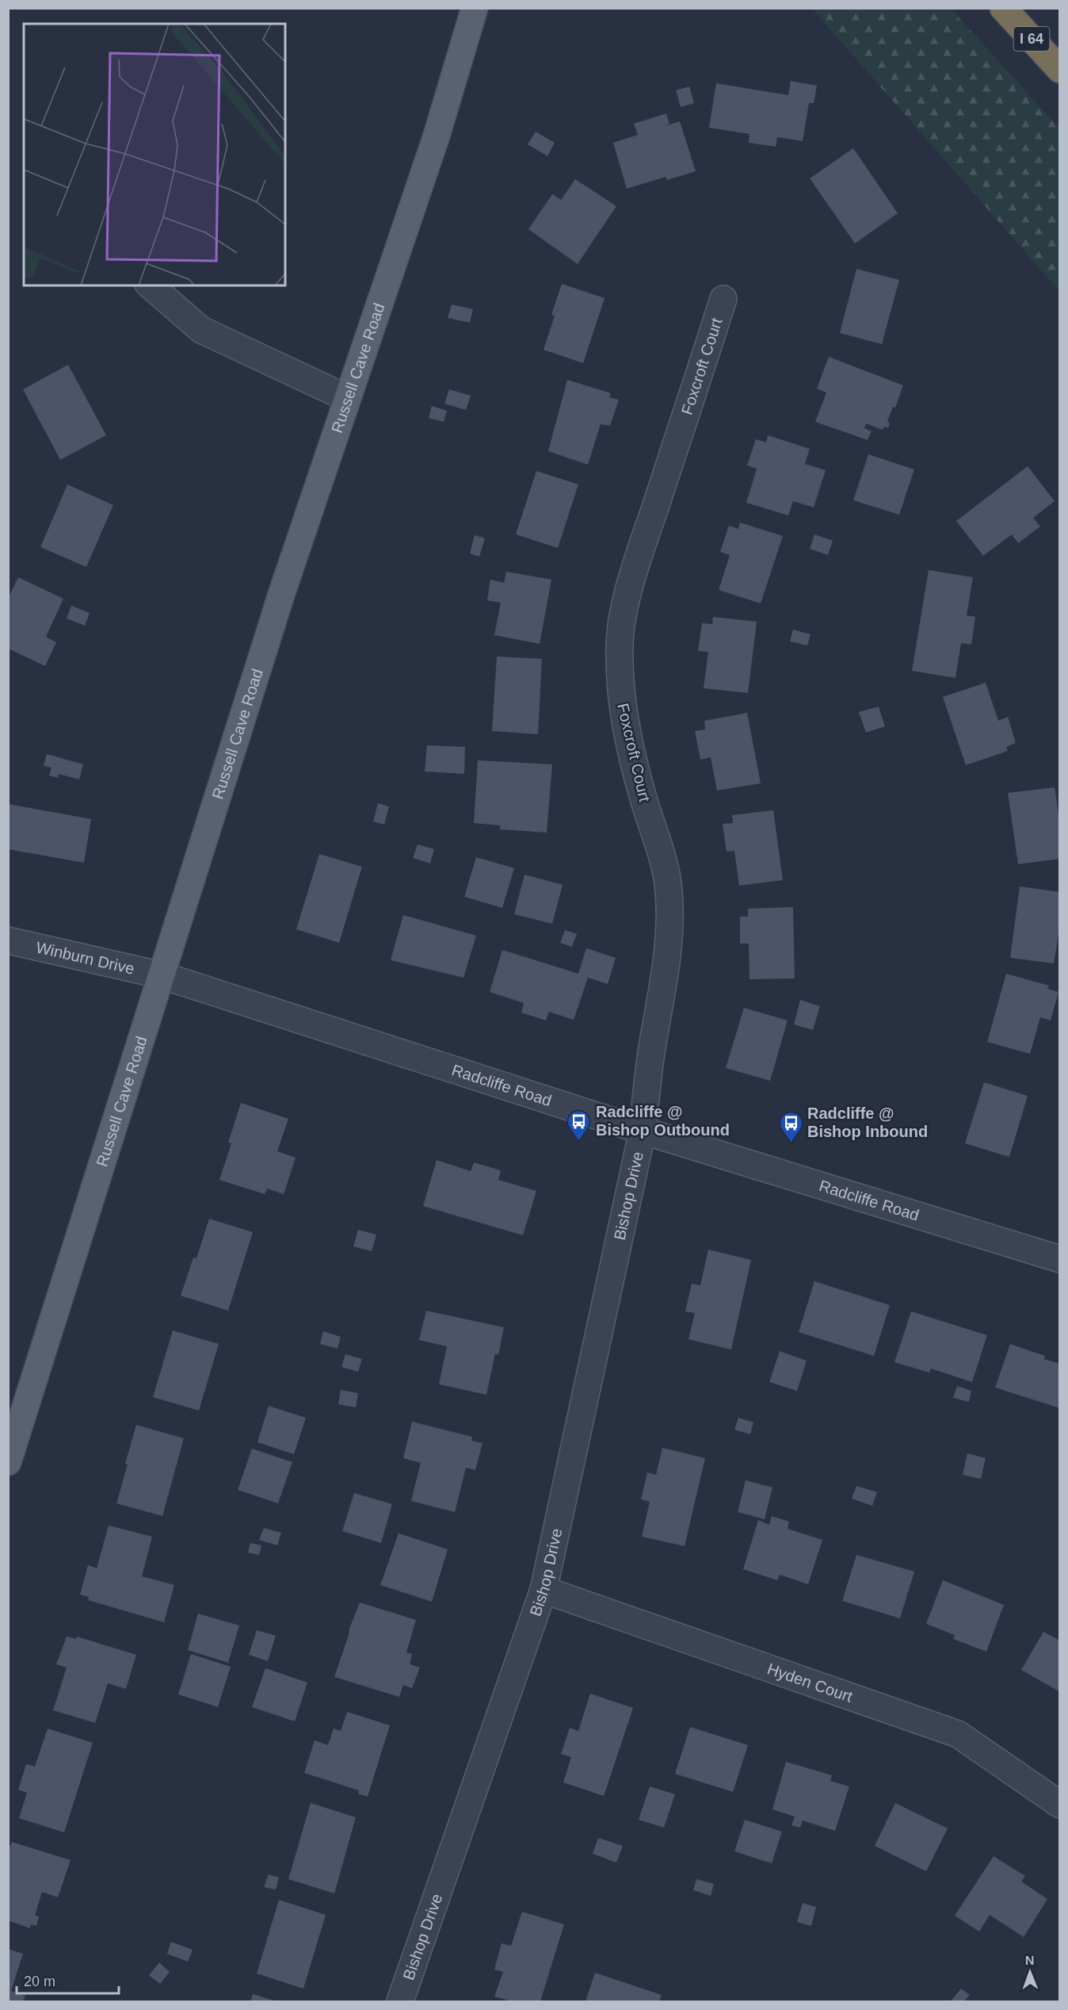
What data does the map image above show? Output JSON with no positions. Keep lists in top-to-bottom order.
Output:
{
  "streets": {
    "highway": ["I 64"],
    "main road": ["Russell Cave Road"],
    "street": [
      "Foxcroft Court",
      "Winburn Drive",
      "Radcliffe Road",
      "Bishop Drive",
      "Hyden Court"
    ]
  },
  "crossings": [
    ["Foxcroft Court", "Radcliffe Road"],
    ["Foxcroft Court", "Bishop Drive"],
    ["Russell Cave Road", "Winburn Drive"],
    ["Russell Cave Road", "Radcliffe Road"],
    ["Winburn Drive", "Radcliffe Road"],
    ["Radcliffe Road", "Bishop Drive"],
    ["Bishop Drive", "Hyden Court"]
  ],
  "places": {
    "bus stop": ["Radcliffe @ Bishop Outbound", "Radcliffe @ Bishop Inbound"]
  },
  "scale_bar": "20 m",
  "north": "top"
}
